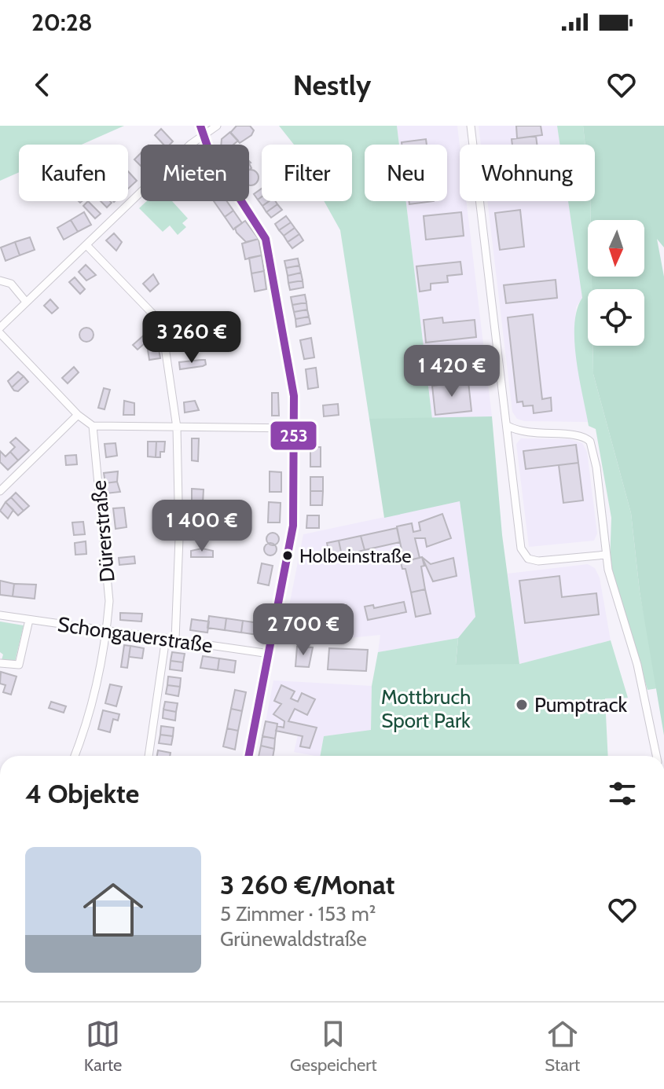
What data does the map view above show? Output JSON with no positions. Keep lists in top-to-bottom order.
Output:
{
  "streets": {
    "street": ["Dürerstraße", "Schongauerstraße"]
  },
  "crossings": [
    ["Dürerstraße", "Schongauerstraße"]
  ],
  "parks": ["Mottbruch Sport Park"],
  "places": ["Holbeinstraße", "Pumptrack"],
  "lines": ["transit line 253"],
  "north": "bottom",
  "page": {
    "status": "20:28",
    "header": "Nestly",
    "chip": [
      "Kaufen",
      "Mieten",
      "Filter",
      "Neu",
      "Wohnung"
    ],
    "price": [
      "3 260 €",
      "1 420 €",
      "1 400 €",
      "2 700 €"
    ],
    "heading": "4 Objekte",
    "list": [
      {
        "name": "3 260 €/Monat",
        "note": "5 Zimmer · 153 m² · Grünewaldstraße"
      }
    ],
    "tabs": ["Karte", "Gespeichert", "Start"]
  }
}
